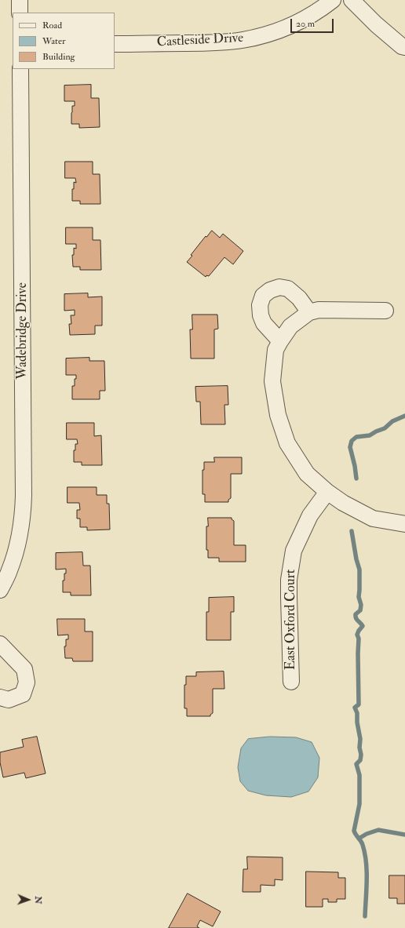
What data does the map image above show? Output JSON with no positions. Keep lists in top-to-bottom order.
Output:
{
  "streets": {
    "street": ["Castleside Drive", "Wadebridge Drive", "East Oxford Court"]
  },
  "legend": ["Road", "Water", "Building"],
  "scale_bar": "20 m",
  "north": "right"
}
